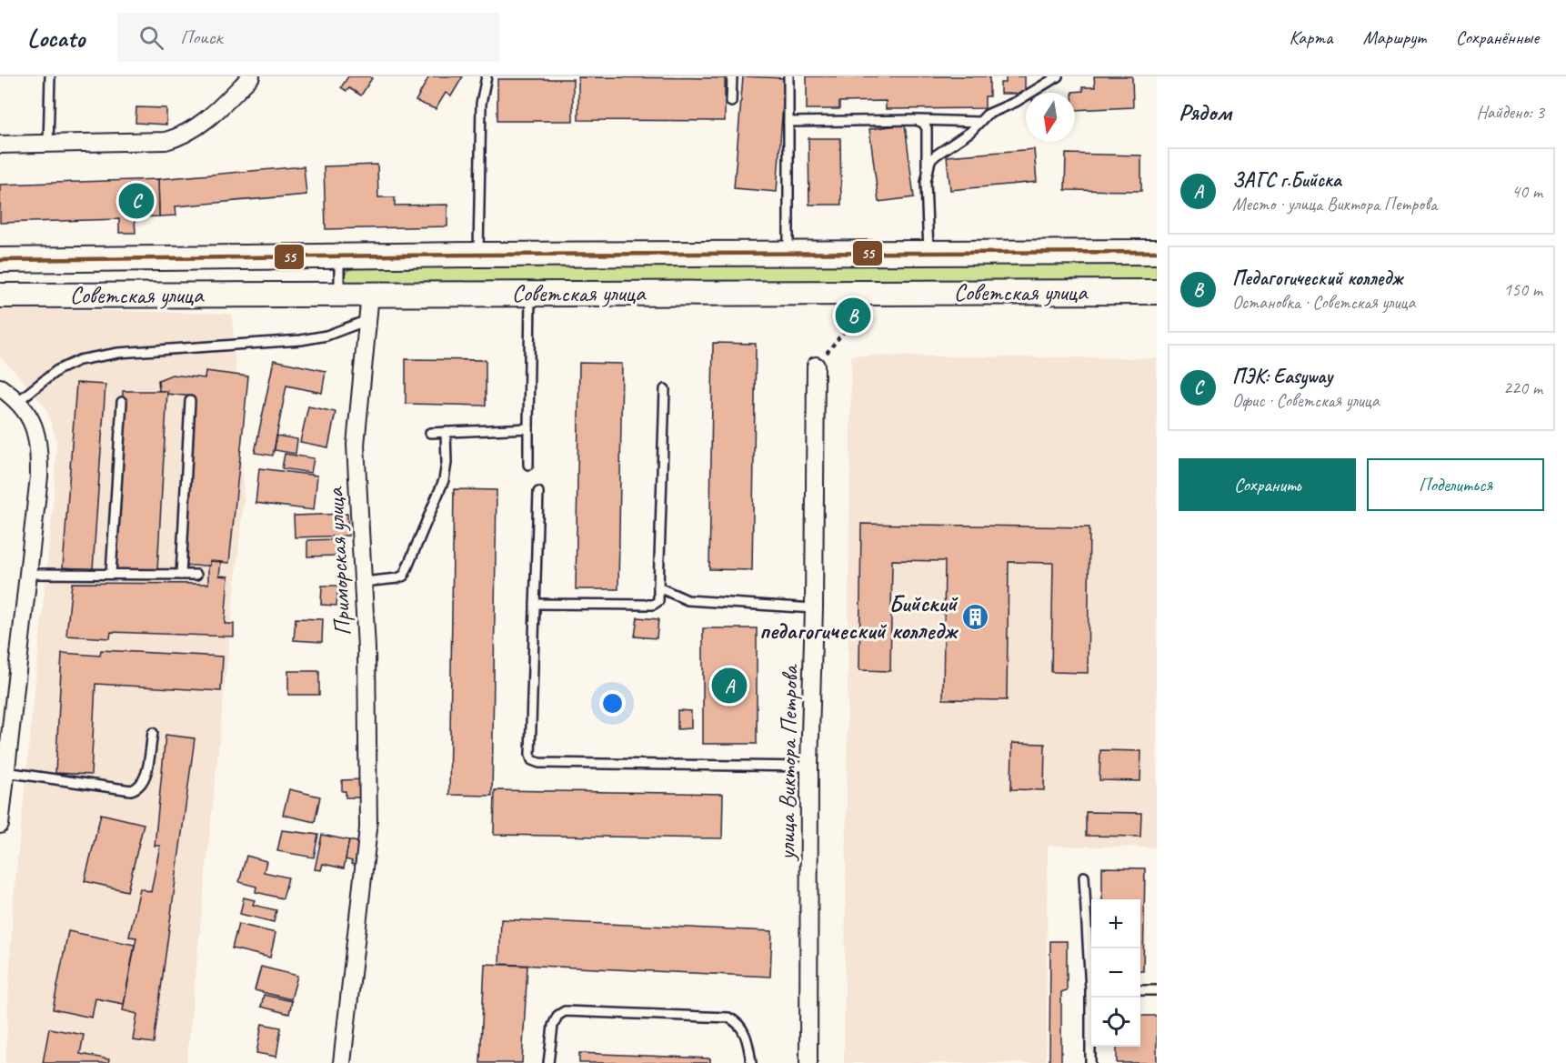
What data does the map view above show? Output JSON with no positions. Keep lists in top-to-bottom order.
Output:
{
  "streets": {
    "main road": ["Советская улица"],
    "street": ["Приморская улица", "улица Виктора Петрова"]
  },
  "crossings": [
    ["Советская улица", "Приморская улица"]
  ],
  "places": {
    "building": ["Бийский педагогический колледж"]
  },
  "lines": ["transit line 55"],
  "north": "bottom",
  "page": {
    "header": "Locato",
    "search": "Поиск",
    "nav": ["Карта", "Маршрут", "Сохранённые"],
    "heading": ["Рядом", "Найдено: 3"],
    "list": [
      {
        "mark": "A",
        "name": "ЗАГС г.Бийска",
        "note": "Место · улица Виктора Петрова",
        "value": "40 m"
      },
      {
        "mark": "B",
        "name": "Педагогический колледж",
        "note": "Остановка · Советская улица",
        "value": "150 m"
      },
      {
        "mark": "C",
        "name": "ПЭК: Easyway",
        "note": "Офис · Советская улица",
        "value": "220 m"
      }
    ],
    "pins": ["C", "B", "A"],
    "buttons": ["Сохранить", "Поделиться"],
    "map_buttons": ["+", "−"]
  }
}
